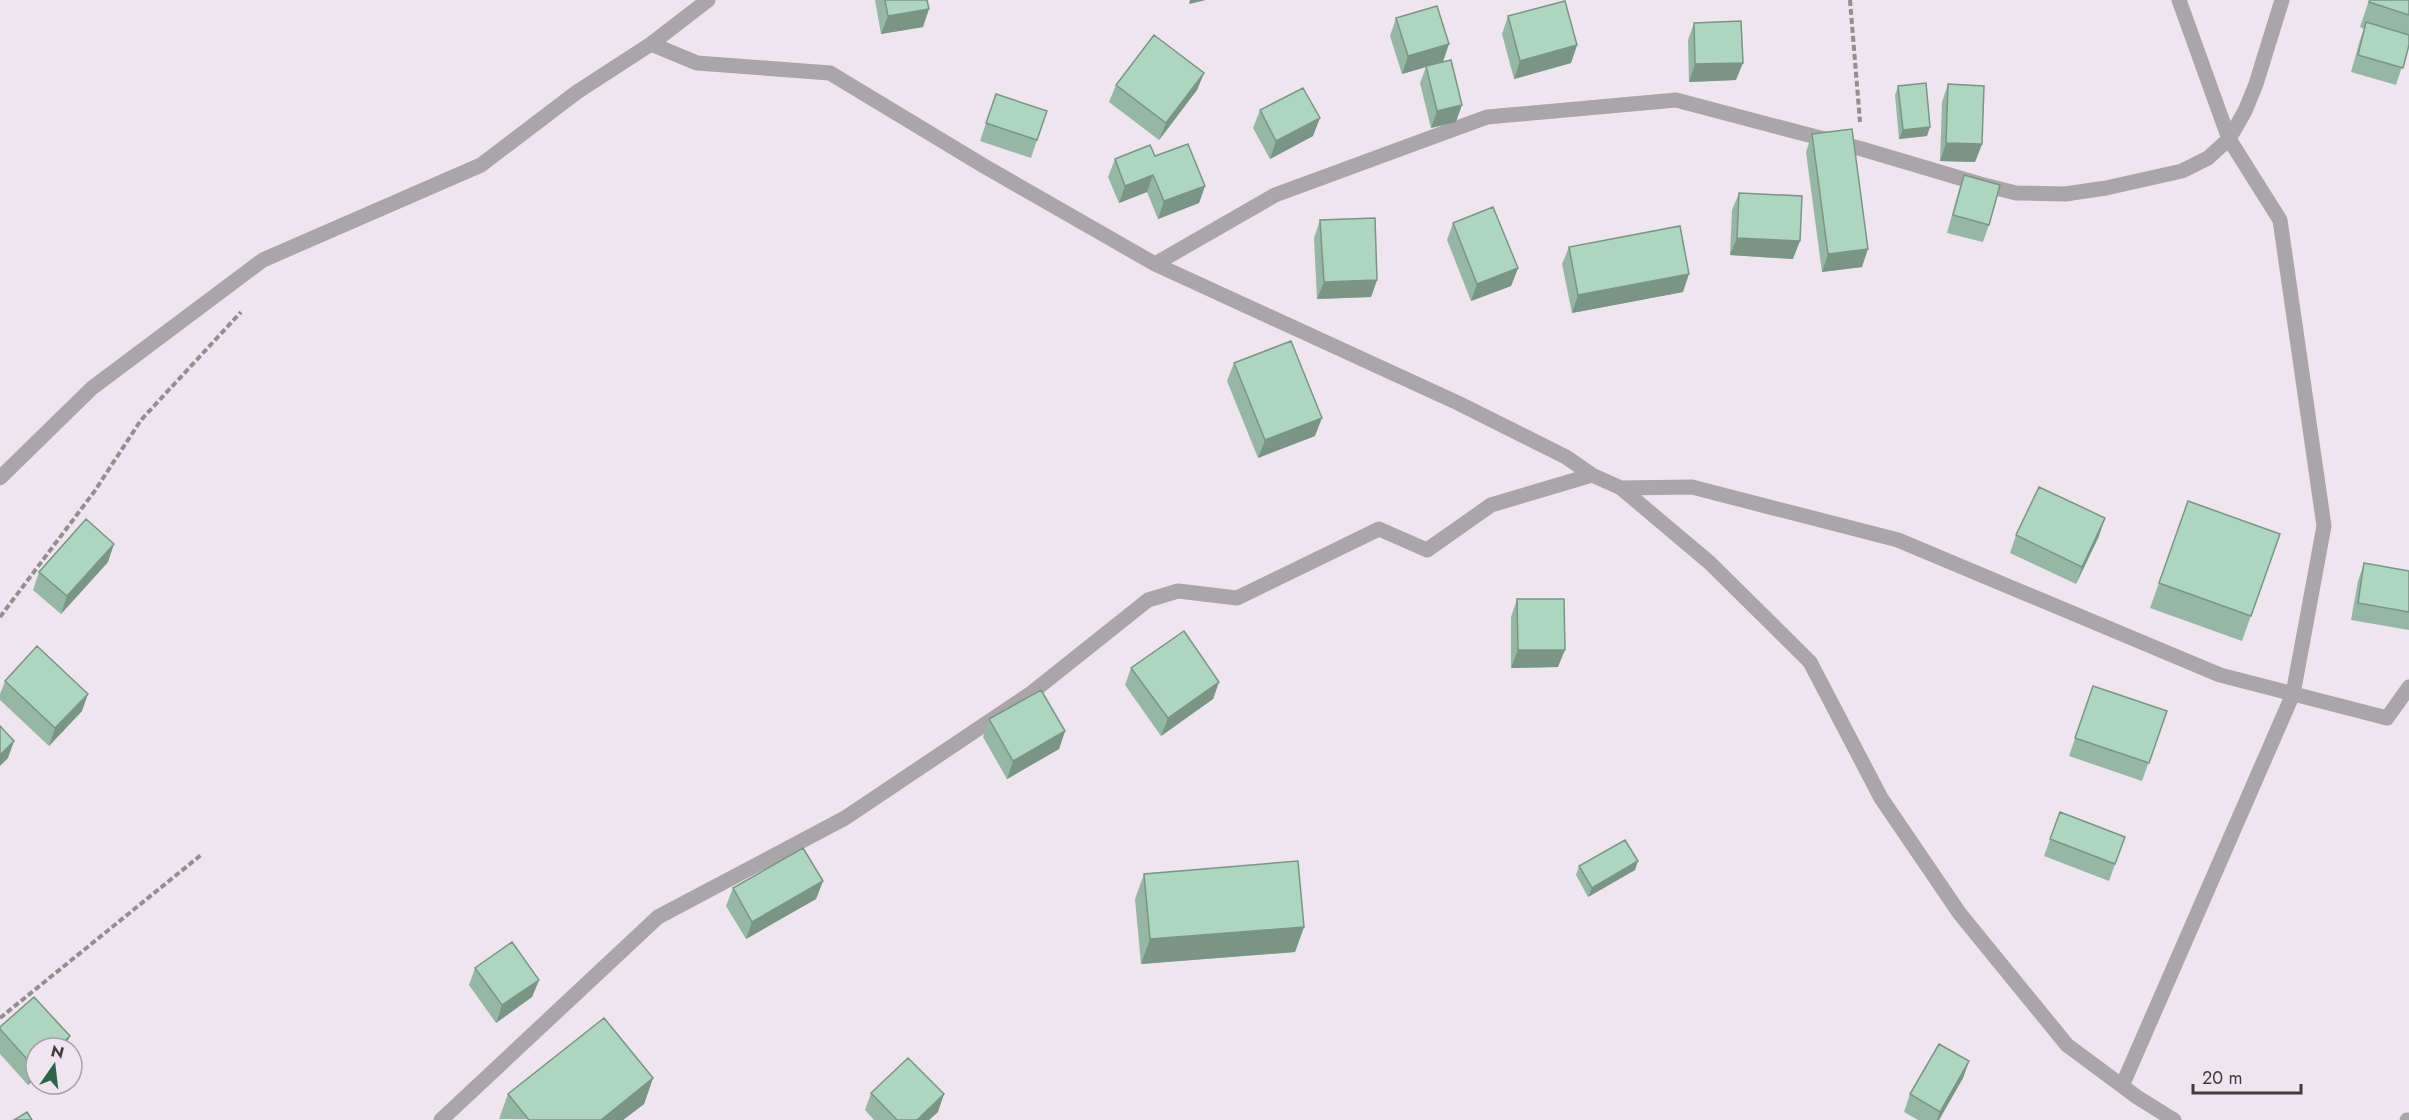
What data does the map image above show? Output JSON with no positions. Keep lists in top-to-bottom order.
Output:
{
  "scale_bar": "20 m",
  "north": "top"
}
